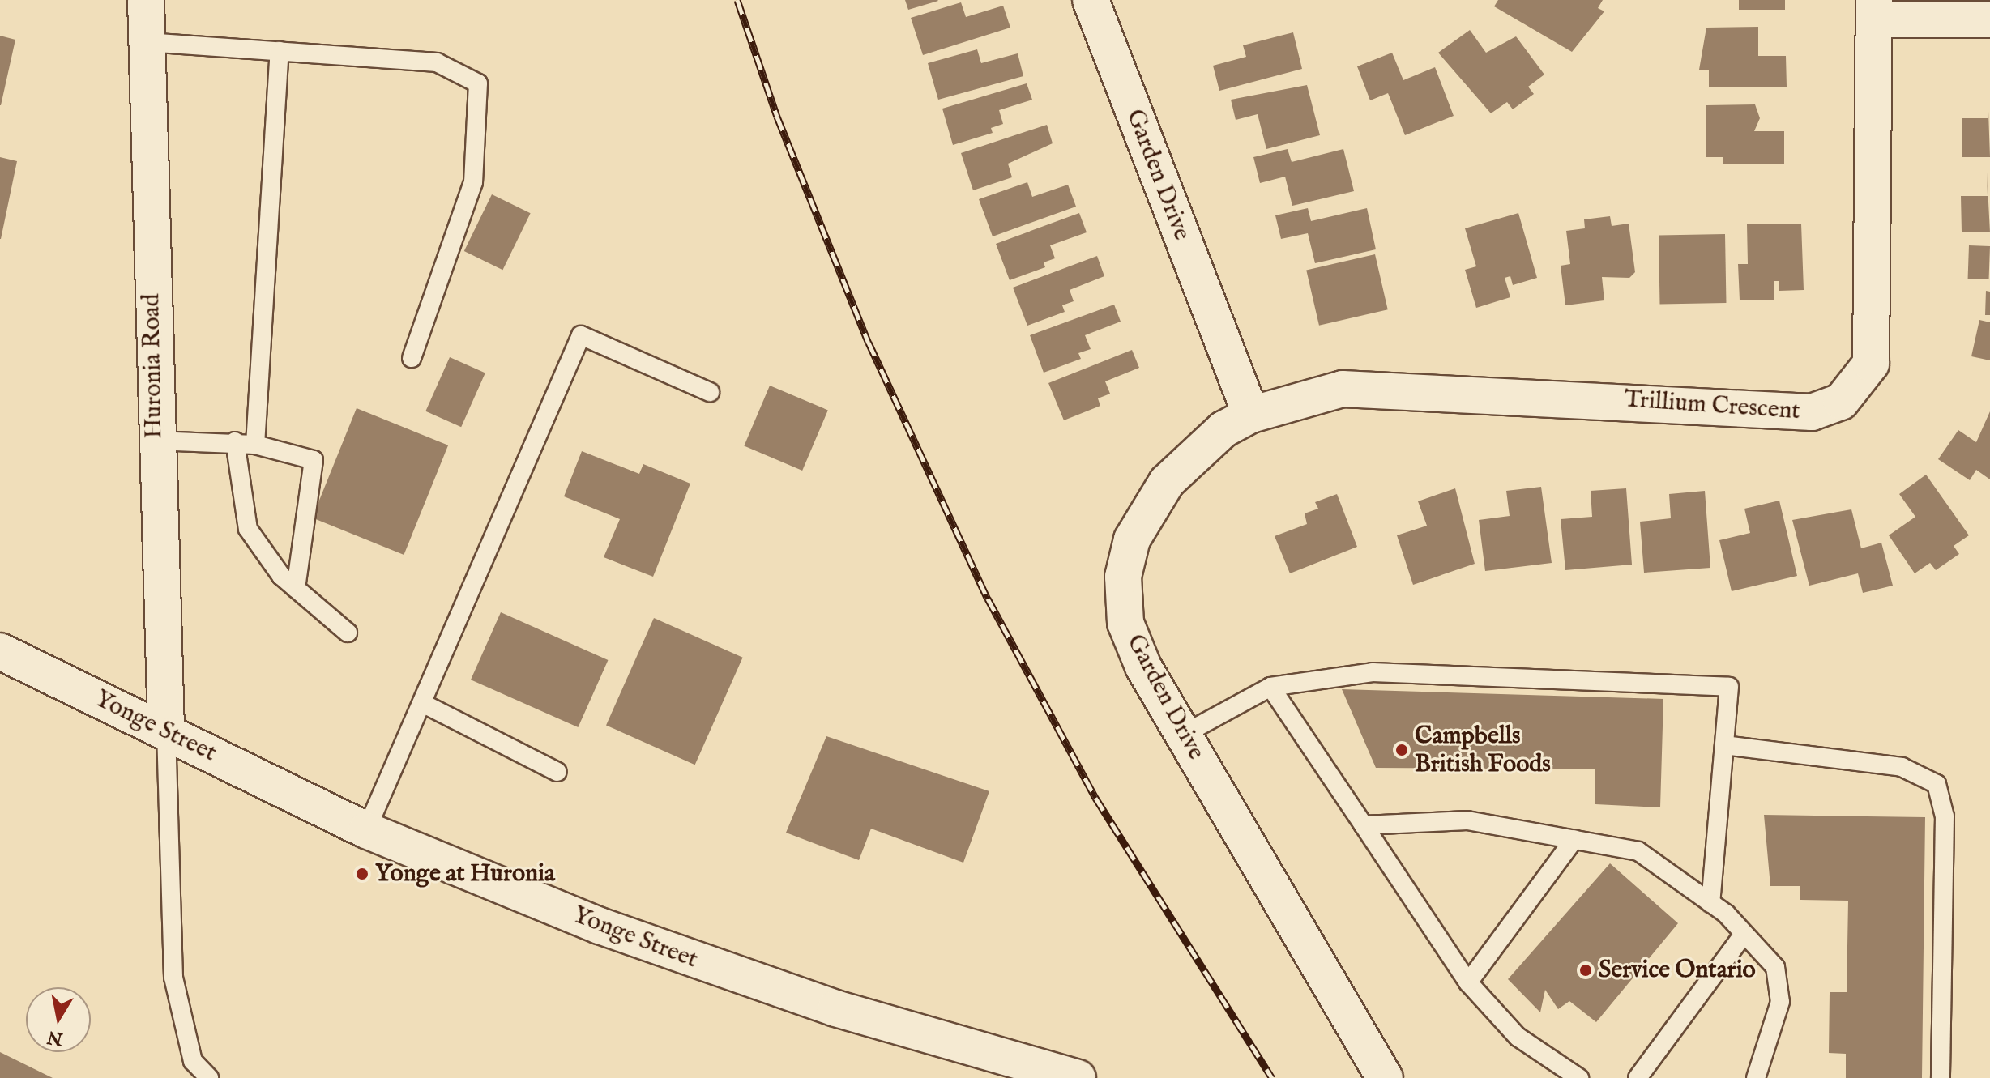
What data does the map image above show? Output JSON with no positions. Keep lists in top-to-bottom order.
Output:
{
  "streets": {
    "street": [
      "Garden Drive",
      "Huronia Road",
      "Trillium Crescent",
      "Yonge Street"
    ]
  },
  "crossings": [
    ["Garden Drive", "Trillium Crescent"],
    ["Huronia Road", "Yonge Street"]
  ],
  "places": ["Campbells British Foods", "Yonge at Huronia", "Service Ontario"],
  "north": "bottom"
}
